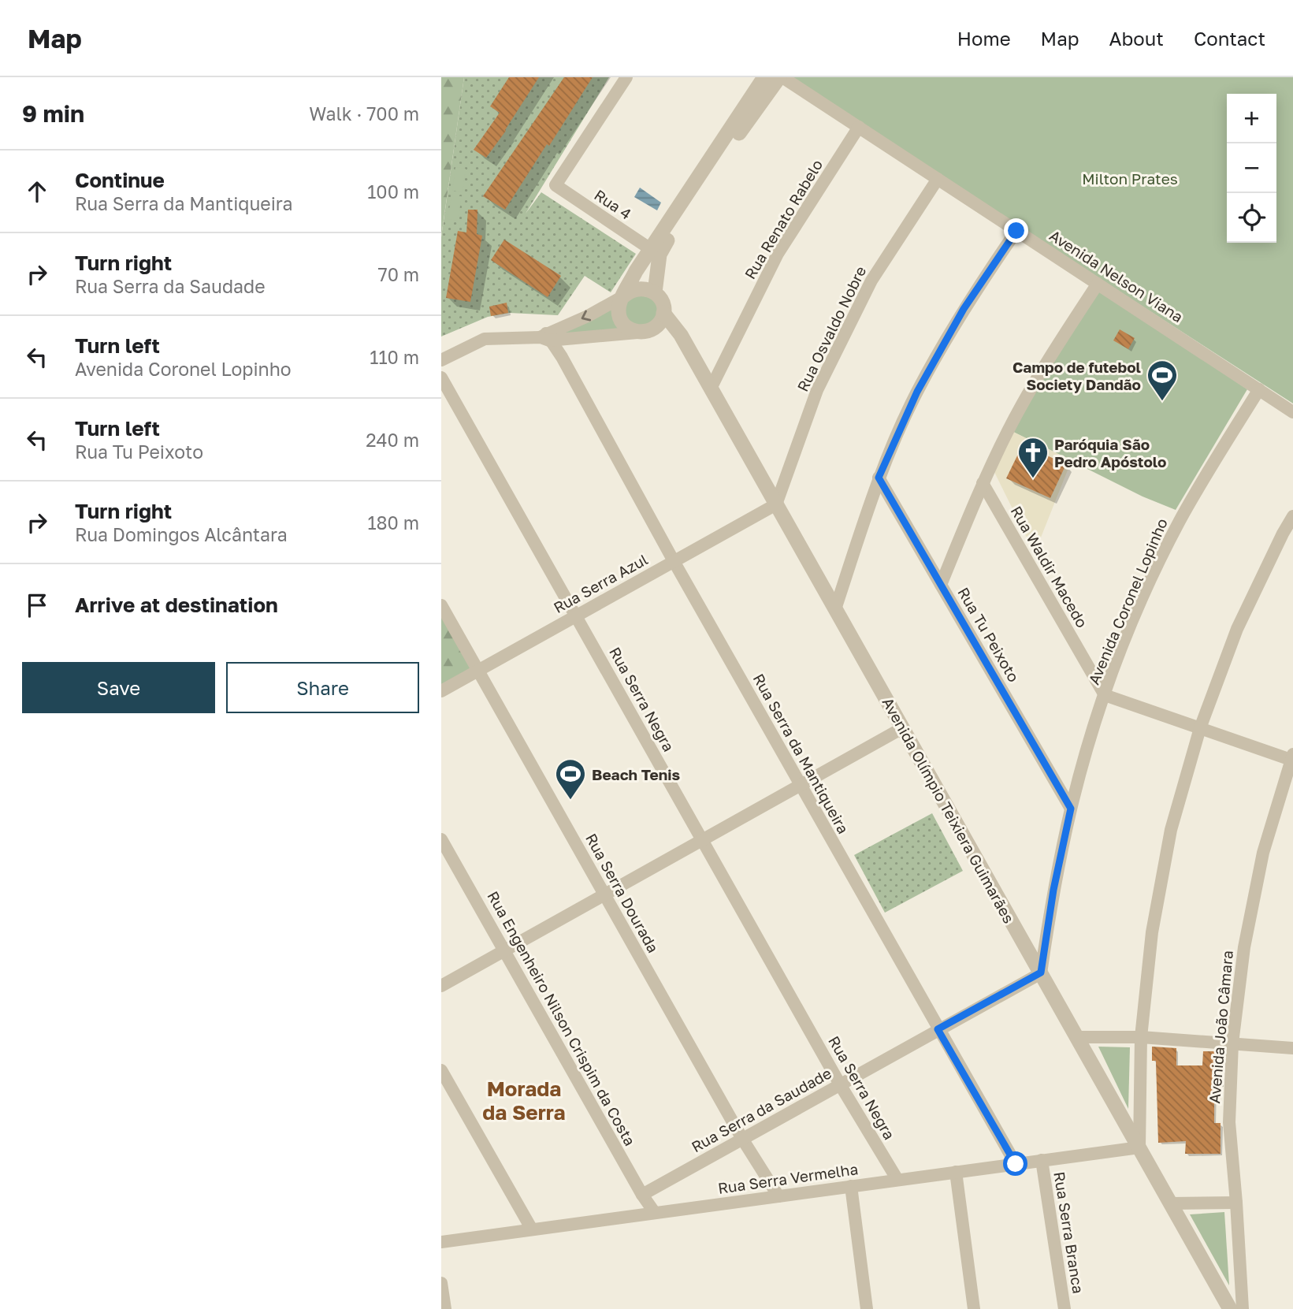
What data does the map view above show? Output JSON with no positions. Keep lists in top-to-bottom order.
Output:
{
  "streets": {
    "street": [
      "Rua 4",
      "Rua Renato Rabelo",
      "Avenida Nelson Viana",
      "Rua Osvaldo Nobre",
      "Rua Waldir Macedo",
      "Rua Serra Azul",
      "Avenida Coronel Lopinho",
      "Rua Tu Peixoto",
      "Rua Serra Negra",
      "Rua Serra da Mantiqueira",
      "Avenida Olímpio Teixiera Guimarães",
      "Rua Serra Dourada",
      "Rua Engenheiro Nilson Crispim da Costa",
      "Avenida João Câmara",
      "Rua Serra da Saudade",
      "Rua Serra Vermelha",
      "Rua Serra Branca"
    ]
  },
  "crossings": [
    ["Rua Renato Rabelo", "Avenida Nelson Viana"],
    ["Rua Renato Rabelo", "Avenida Olímpio Teixiera Guimarães"],
    ["Avenida Nelson Viana", "Rua Osvaldo Nobre"],
    ["Avenida Nelson Viana", "Avenida Coronel Lopinho"],
    ["Rua Osvaldo Nobre", "Rua Serra Azul"],
    ["Rua Osvaldo Nobre", "Avenida Olímpio Teixiera Guimarães"],
    ["Rua Waldir Macedo", "Avenida Coronel Lopinho"],
    ["Rua Serra Azul", "Rua Serra Negra"],
    ["Rua Serra Azul", "Rua Serra da Mantiqueira"],
    ["Rua Serra Azul", "Avenida Olímpio Teixiera Guimarães"],
    ["Rua Serra Azul", "Rua Serra Dourada"],
    ["Avenida Coronel Lopinho", "Rua Tu Peixoto"],
    ["Avenida Coronel Lopinho", "Avenida Olímpio Teixiera Guimarães"],
    ["Avenida Coronel Lopinho", "Rua Serra da Saudade"],
    ["Rua Serra Negra", "Rua Serra da Saudade"],
    ["Rua Serra Negra", "Rua Serra Vermelha"],
    ["Rua Serra da Mantiqueira", "Rua Serra da Saudade"],
    ["Rua Serra da Mantiqueira", "Rua Serra Vermelha"],
    ["Avenida Olímpio Teixiera Guimarães", "Rua Serra da Saudade"],
    ["Avenida Olímpio Teixiera Guimarães", "Rua Serra Vermelha"],
    ["Rua Serra Dourada", "Rua Serra da Saudade"],
    ["Rua Serra Dourada", "Rua Serra Vermelha"],
    ["Rua Engenheiro Nilson Crispim da Costa", "Rua Serra da Saudade"],
    ["Rua Engenheiro Nilson Crispim da Costa", "Rua Serra Vermelha"],
    ["Rua Serra Vermelha", "Rua Serra Branca"]
  ],
  "districts": ["Morada da Serra"],
  "parks": ["Milton Prates"],
  "places": {
    "sports": ["Campo de futebol Society Dandão", "Beach Tenis"],
    "church": ["Paróquia São Pedro Apóstolo"]
  },
  "page": {
    "header": "Map",
    "nav": [
      "Home",
      "Map",
      "About",
      "Contact"
    ],
    "heading": ["9 min", "Walk · 700 m"],
    "map_buttons": ["+", "−"],
    "list": [
      ["Continue", "Rua Serra da Mantiqueira", "100 m"],
      ["Turn right", "Rua Serra da Saudade", "70 m"],
      ["Turn left", "Avenida Coronel Lopinho", "110 m"],
      ["Turn left", "Rua Tu Peixoto", "240 m"],
      ["Turn right", "Rua Domingos Alcântara", "180 m"],
      "Arrive at destination"
    ],
    "buttons": ["Save", "Share"]
  }
}
